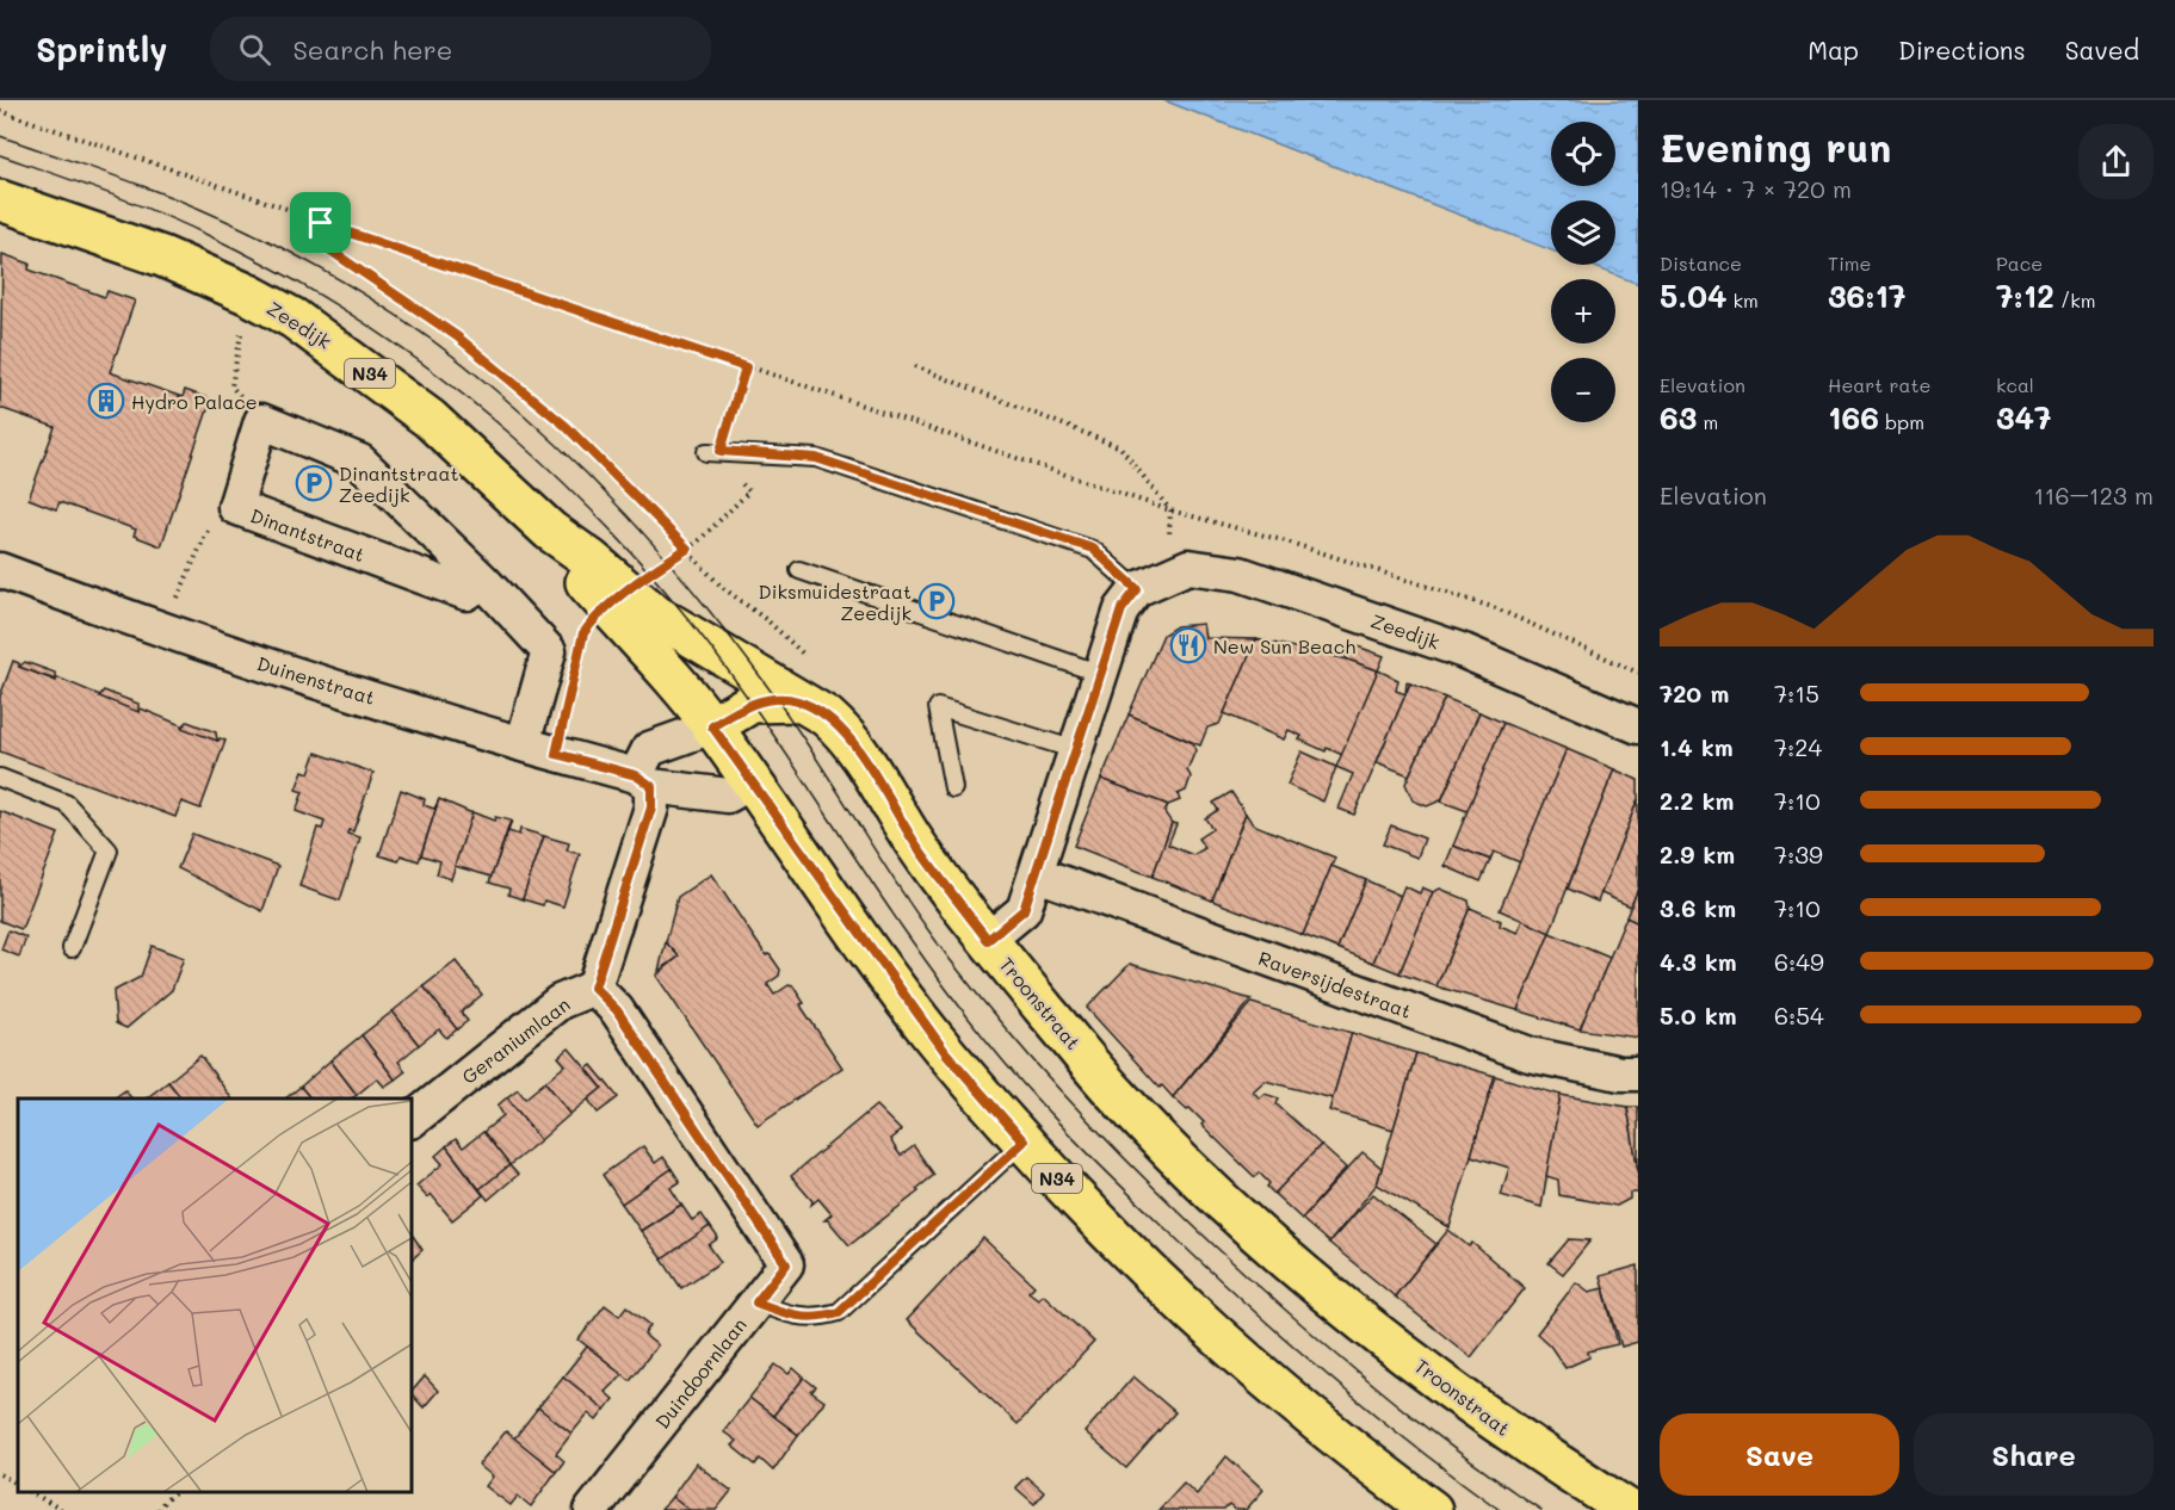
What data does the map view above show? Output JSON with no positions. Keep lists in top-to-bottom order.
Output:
{
  "streets": {
    "main road": ["Zeedijk", "N34", "Troonstraat"],
    "street": [
      "Dinantstraat",
      "Duinenstraat",
      "Raversijdestraat",
      "Geraniumlaan",
      "Duindoornlaan"
    ]
  },
  "crossings": [
    ["Zeedijk", "N34"],
    ["Zeedijk", "Troonstraat"],
    ["N34", "Duinenstraat"],
    ["Geraniumlaan", "Duindoornlaan"]
  ],
  "places": {
    "building": ["Hydro Palace"],
    "parking": ["Dinantstraat Zeedijk", "Diksmuidestraat Zeedijk"],
    "restaurant": ["New Sun Beach"]
  },
  "page": {
    "header": "Sprintly",
    "search": "Search here",
    "nav": ["Map", "Directions", "Saved"],
    "heading": ["Evening run", "19:14 · 7 × 720 m"],
    "map_buttons": ["+", "−"],
    "stats": [
      ["Distance", "5.04 km"],
      ["Time", "36:17"],
      ["Pace", "7:12 /km"],
      ["Elevation", "63 m"],
      ["Heart rate", "166 bpm"],
      ["kcal", "347"]
    ],
    "chart": ["Elevation", "116–123 m"],
    "list": [
      {
        "name": "720 m",
        "note": "7:15"
      },
      {
        "name": "1.4 km",
        "note": "7:24"
      },
      {
        "name": "2.2 km",
        "note": "7:10"
      },
      {
        "name": "2.9 km",
        "note": "7:39"
      },
      {
        "name": "3.6 km",
        "note": "7:10"
      },
      {
        "name": "4.3 km",
        "note": "6:49"
      },
      {
        "name": "5.0 km",
        "note": "6:54"
      }
    ],
    "buttons": ["Save", "Share"]
  }
}
